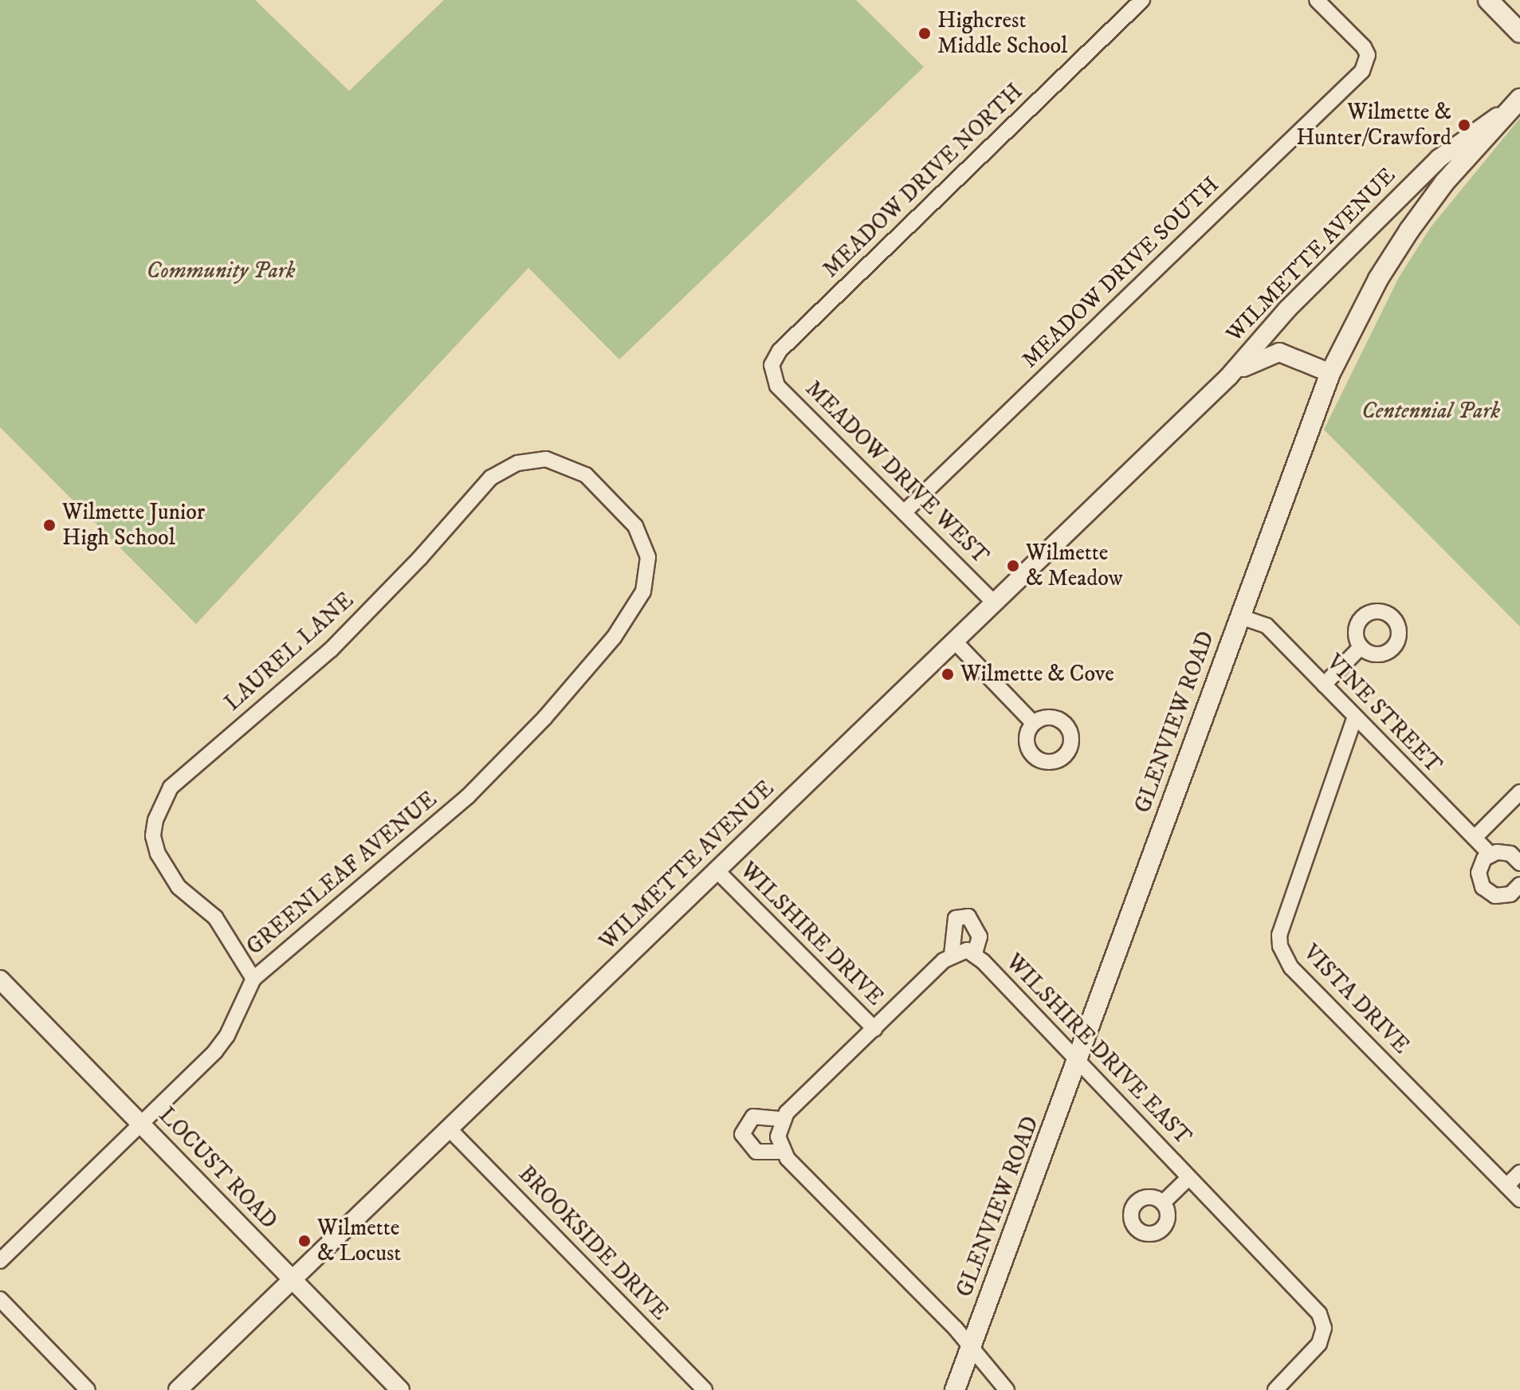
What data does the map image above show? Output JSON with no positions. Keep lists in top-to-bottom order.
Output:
{
  "streets": {
    "main road": ["GLENVIEW ROAD"],
    "street": [
      "MEADOW DRIVE NORTH",
      "WILMETTE AVENUE",
      "MEADOW DRIVE SOUTH",
      "MEADOW DRIVE WEST",
      "LAUREL LANE",
      "VINE STREET",
      "GREENLEAF AVENUE",
      "WILSHIRE DRIVE",
      "VISTA DRIVE",
      "WILSHIRE DRIVE EAST",
      "LOCUST ROAD",
      "BROOKSIDE DRIVE"
    ]
  },
  "crossings": [
    ["MEADOW DRIVE NORTH", "MEADOW DRIVE WEST"],
    ["WILMETTE AVENUE", "MEADOW DRIVE WEST"],
    ["WILMETTE AVENUE", "GLENVIEW ROAD"],
    ["WILMETTE AVENUE", "WILSHIRE DRIVE"],
    ["WILMETTE AVENUE", "LOCUST ROAD"],
    ["WILMETTE AVENUE", "BROOKSIDE DRIVE"],
    ["MEADOW DRIVE SOUTH", "MEADOW DRIVE WEST"],
    ["LAUREL LANE", "GREENLEAF AVENUE"],
    ["VINE STREET", "GLENVIEW ROAD"],
    ["VINE STREET", "VISTA DRIVE"],
    ["GLENVIEW ROAD", "WILSHIRE DRIVE EAST"],
    ["GREENLEAF AVENUE", "LOCUST ROAD"]
  ],
  "parks": ["Community Park", "Centennial Park"],
  "places": [
    "Highcrest Middle School",
    "Wilmette & Hunter/Crawford",
    "Wilmette Junior High School",
    "Wilmette & Meadow",
    "Wilmette & Cove",
    "Wilmette & Locust"
  ]
}
